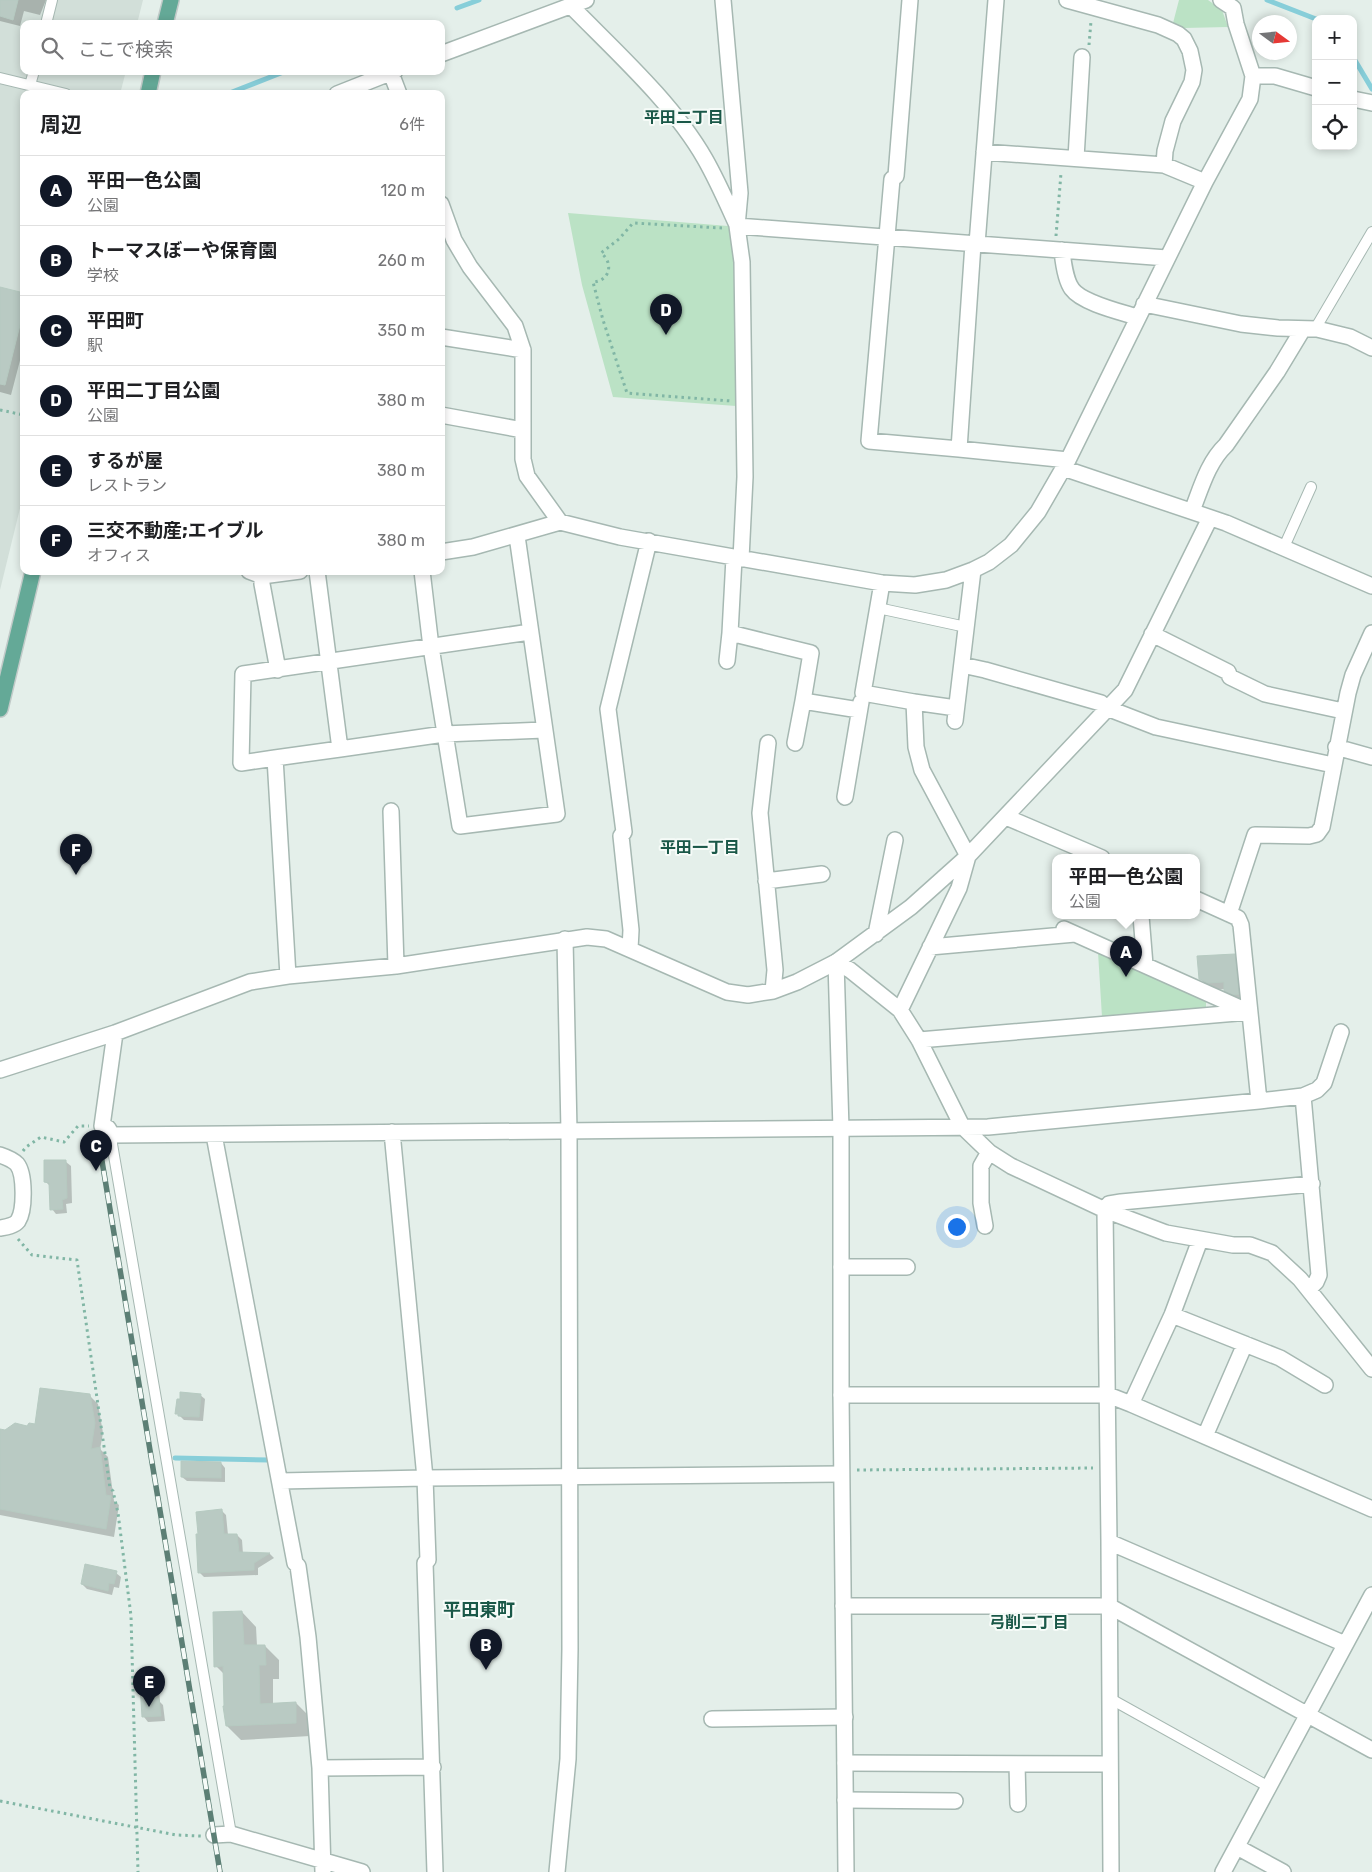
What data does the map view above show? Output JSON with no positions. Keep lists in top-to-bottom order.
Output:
{
  "districts": [
    "平田二丁目",
    "平田一丁目",
    "平田東町",
    "弓削二丁目"
  ],
  "north": "right",
  "page": {
    "map_buttons": ["+", "−"],
    "search": "ここで検索",
    "heading": ["周辺", "6件"],
    "list": [
      {
        "mark": "A",
        "name": "平田一色公園",
        "note": "公園",
        "value": "120 m"
      },
      {
        "mark": "B",
        "name": "トーマスぼーや保育園",
        "note": "学校",
        "value": "260 m"
      },
      {
        "mark": "C",
        "name": "平田町",
        "note": "駅",
        "value": "350 m"
      },
      {
        "mark": "D",
        "name": "平田二丁目公園",
        "note": "公園",
        "value": "380 m"
      },
      {
        "mark": "E",
        "name": "するが屋",
        "note": "レストラン",
        "value": "380 m"
      },
      {
        "mark": "F",
        "name": "三交不動産;エイブル",
        "note": "オフィス",
        "value": "380 m"
      }
    ],
    "pins": [
      "D",
      "F",
      "A",
      "C",
      "B",
      "E"
    ],
    "popup": ["平田一色公園", "公園"]
  }
}
